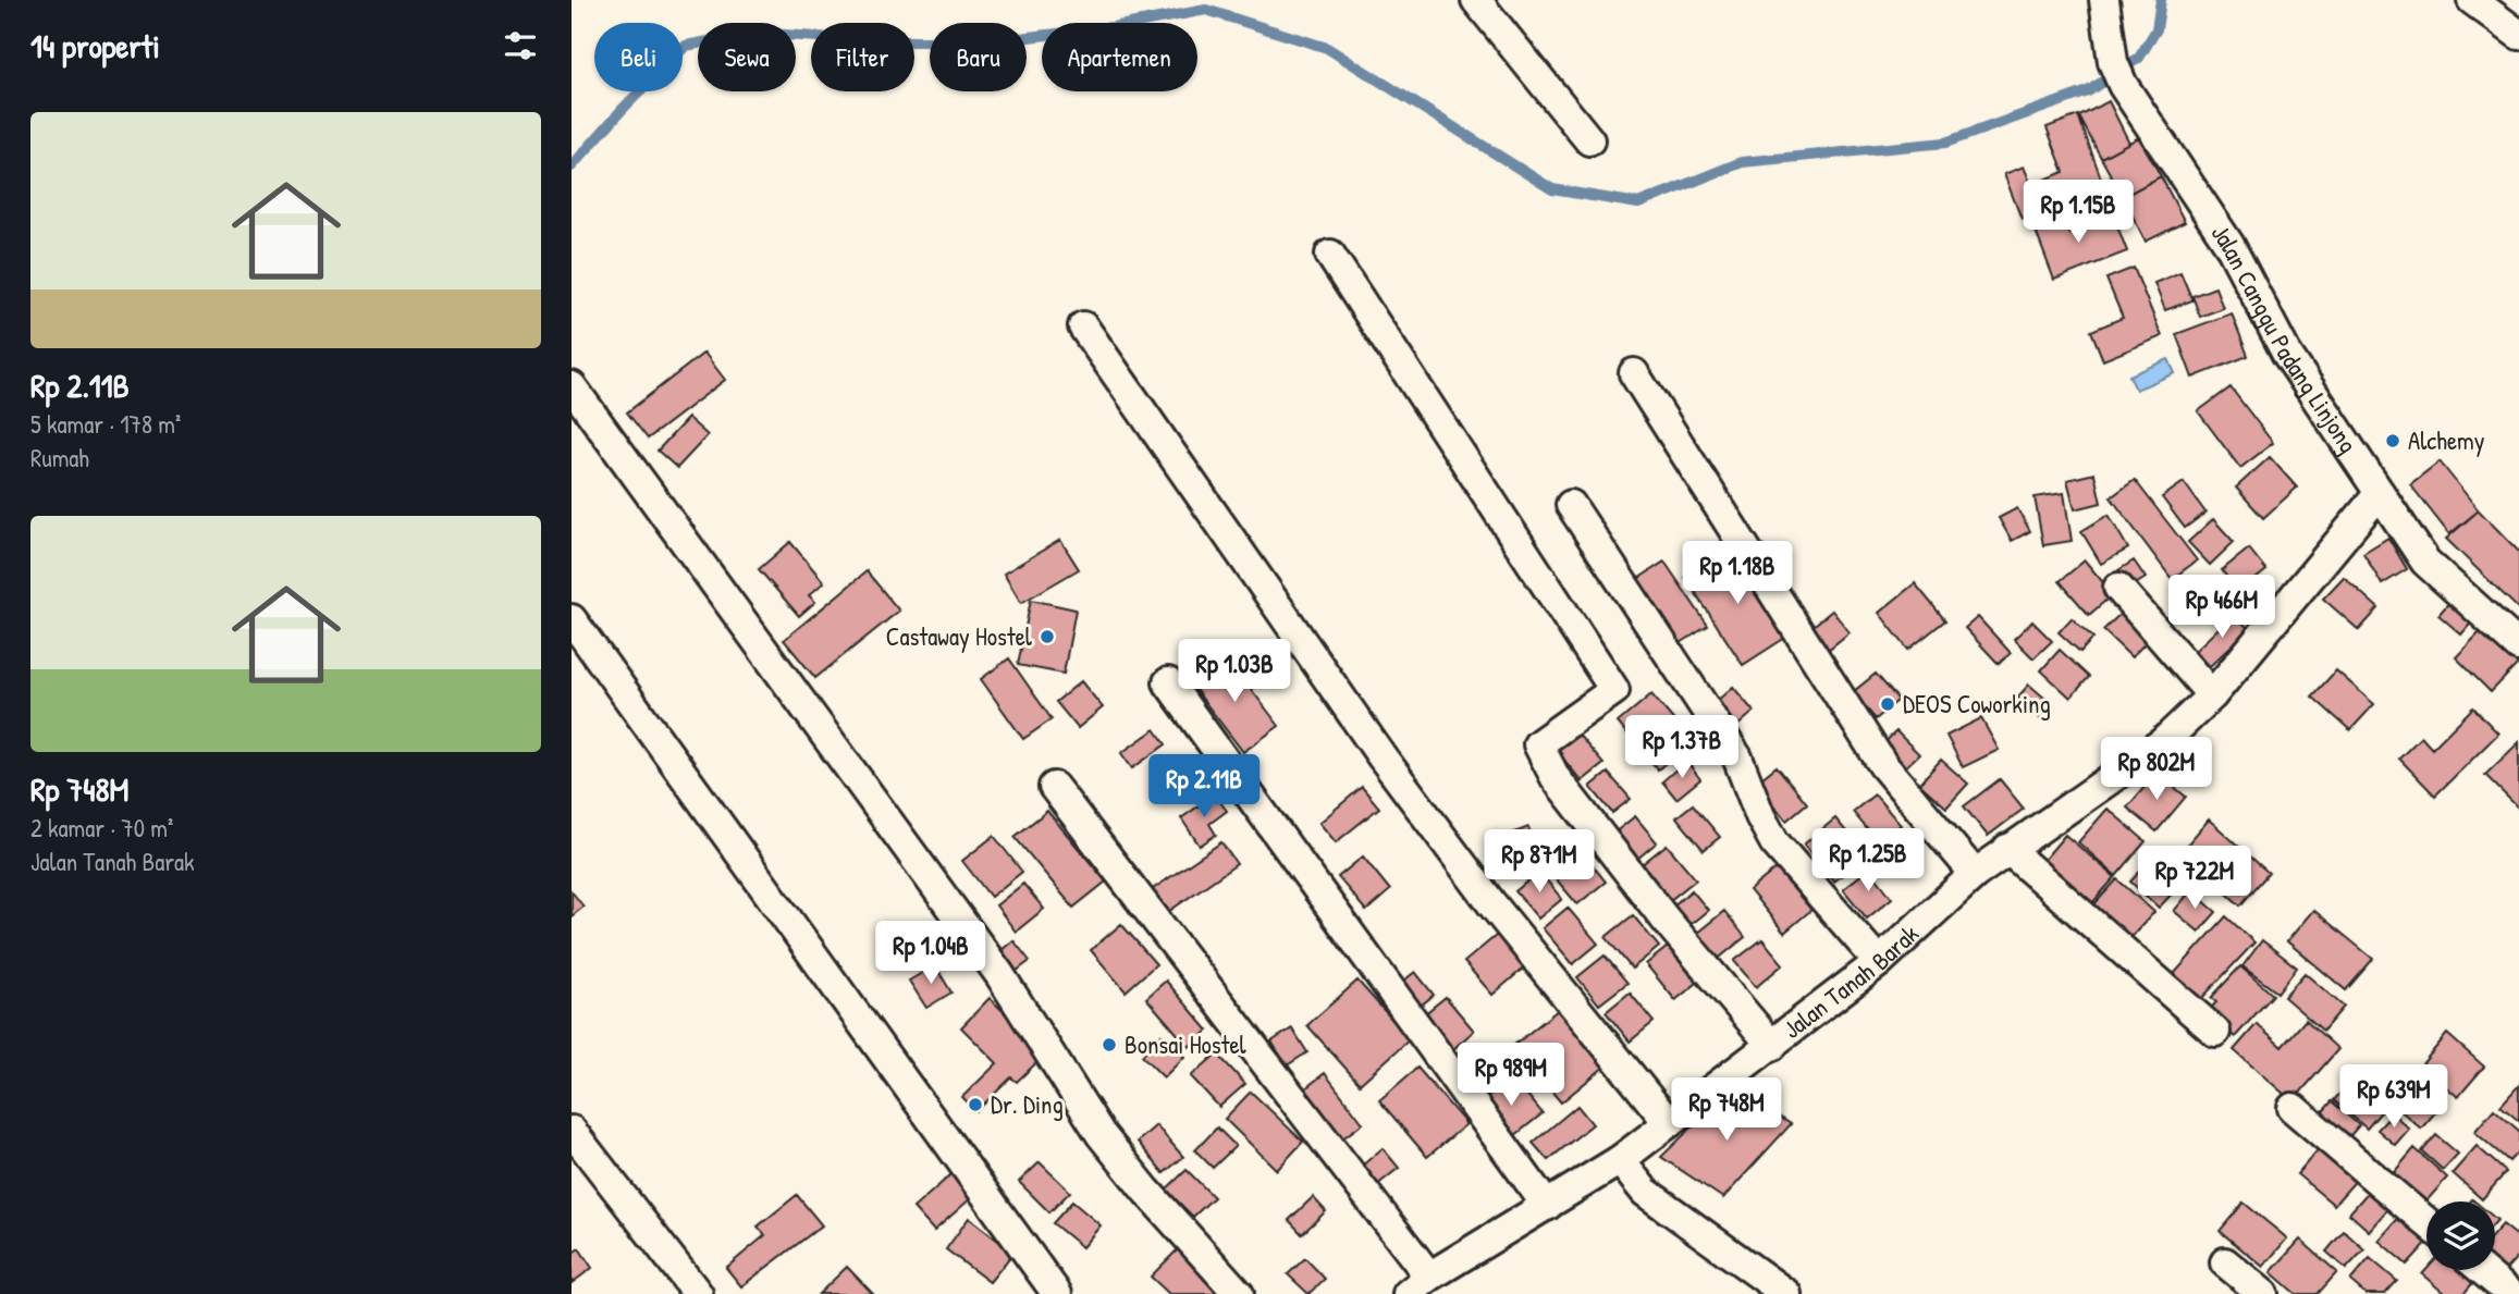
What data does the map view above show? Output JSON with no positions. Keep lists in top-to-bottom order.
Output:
{
  "streets": {
    "street": ["Jalan Canggu Padang Linjong", "Jalan Tanah Barak"]
  },
  "crossings": [
    ["Jalan Canggu Padang Linjong", "Jalan Tanah Barak"]
  ],
  "places": [
    "Alchemy",
    "Castaway Hostel",
    "DEOS Coworking",
    "Bonsai Hostel",
    "Dr. Ding"
  ],
  "page": {
    "heading": "14 properti",
    "chip": [
      "Beli",
      "Sewa",
      "Filter",
      "Baru",
      "Apartemen"
    ],
    "list": [
      {
        "name": "Rp 2.11B",
        "note": "5 kamar · 178 m² · Rumah"
      },
      {
        "name": "Rp 748M",
        "note": "2 kamar · 70 m² · Jalan Tanah Barak"
      }
    ],
    "price": [
      "Rp 1.15B",
      "Rp 1.18B",
      "Rp 466M",
      "Rp 1.03B",
      "Rp 1.37B",
      "Rp 802M",
      "Rp 2.11B",
      "Rp 1.25B",
      "Rp 871M",
      "Rp 722M",
      "Rp 1.04B",
      "Rp 989M",
      "Rp 639M",
      "Rp 748M"
    ]
  }
}
